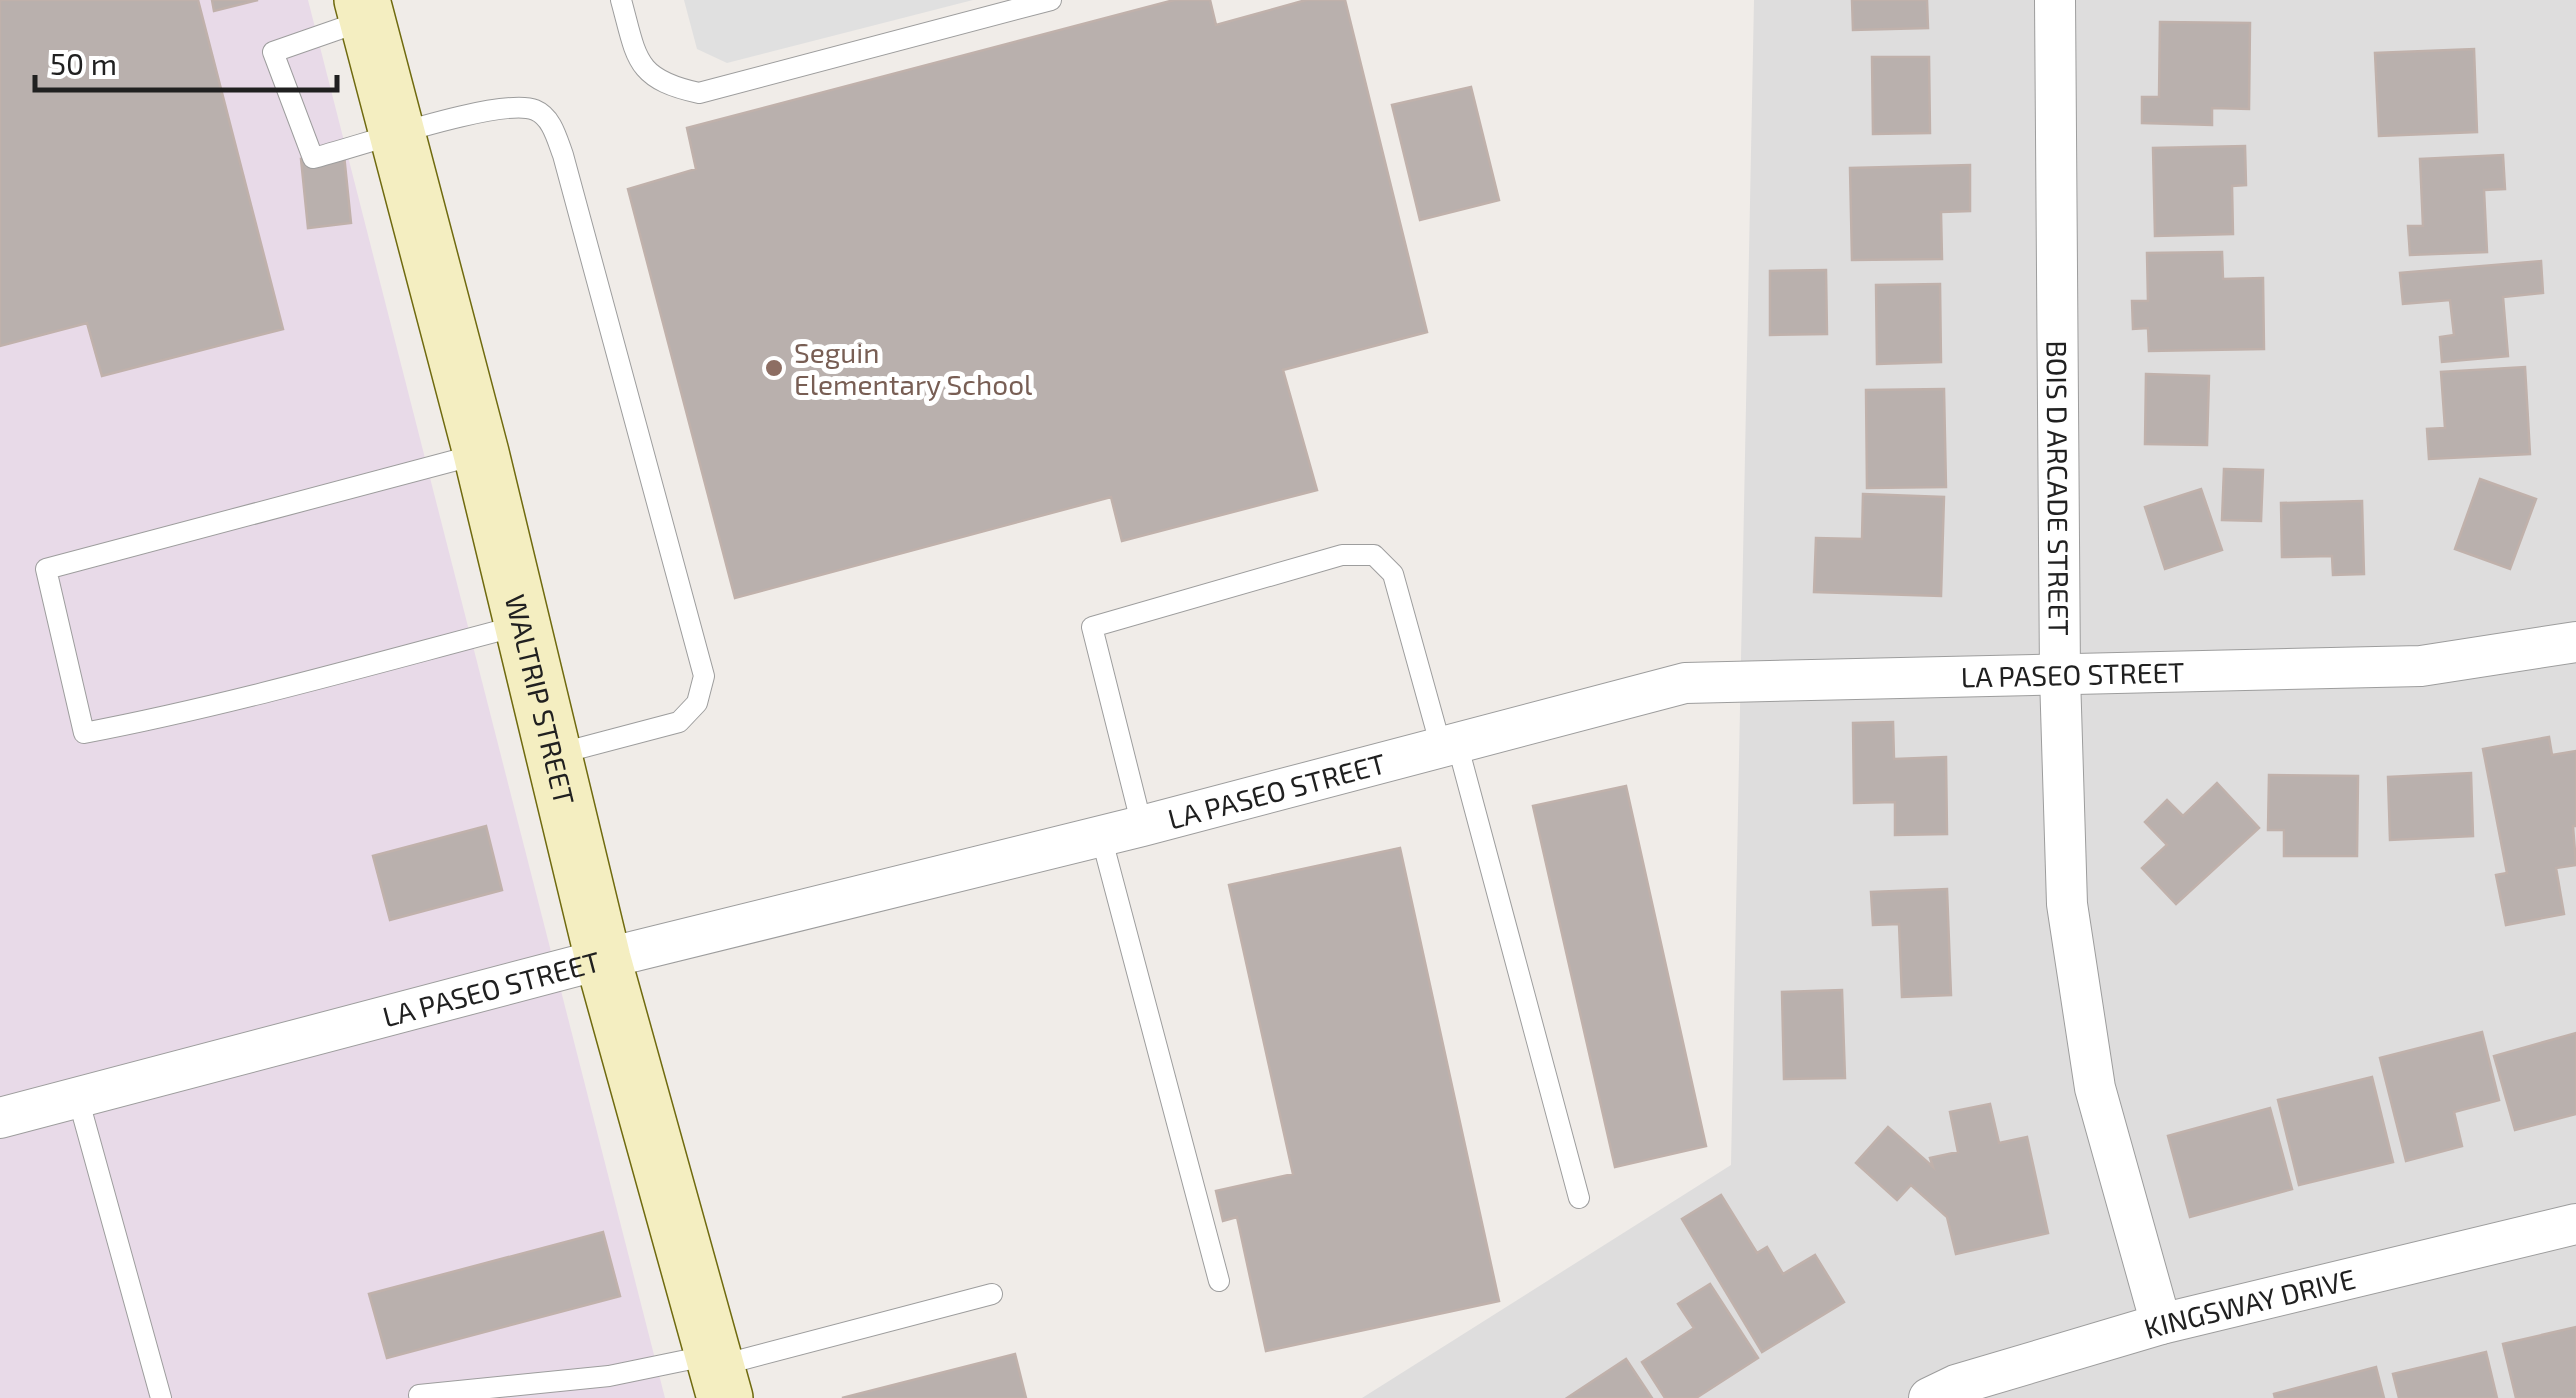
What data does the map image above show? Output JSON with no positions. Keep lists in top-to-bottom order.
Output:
{
  "streets": {
    "street": [
      "BOIS D ARCADE STREET",
      "LA PASEO STREET",
      "WALTRIP STREET",
      "KINGSWAY DRIVE"
    ]
  },
  "crossings": [
    ["BOIS D ARCADE STREET", "LA PASEO STREET"],
    ["BOIS D ARCADE STREET", "KINGSWAY DRIVE"],
    ["LA PASEO STREET", "WALTRIP STREET"]
  ],
  "places": ["Seguin Elementary School"],
  "scale_bar": "50 m"
}
